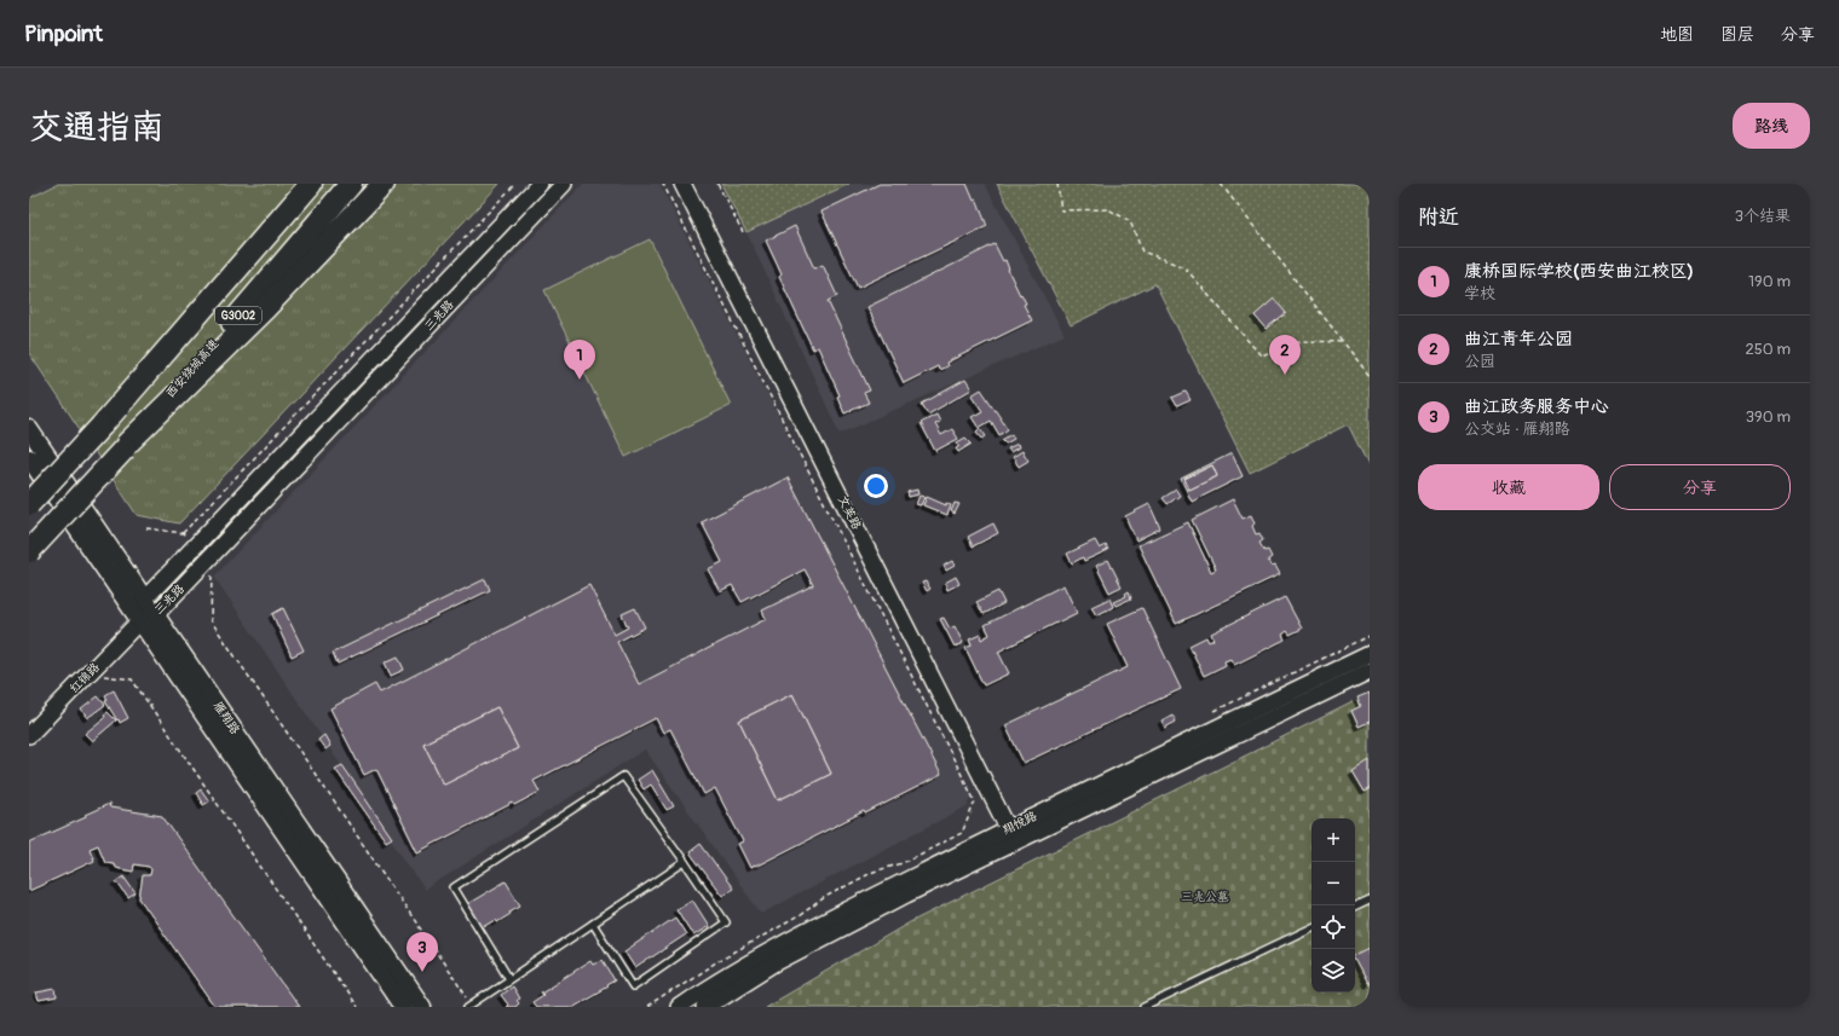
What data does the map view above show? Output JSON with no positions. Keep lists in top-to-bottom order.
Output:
{
  "streets": {
    "highway": ["G3002", "西安绕城高速"],
    "main road": ["雁翔路"],
    "street": [
      "三兆路",
      "文英路",
      "红锦路",
      "翔悦路"
    ]
  },
  "crossings": [
    ["三兆路", "红锦路"],
    ["三兆路", "雁翔路"],
    ["文英路", "翔悦路"],
    ["红锦路", "雁翔路"]
  ],
  "parks": ["三兆公墓"],
  "page": {
    "header": "Pinpoint",
    "nav": ["地图", "图层", "分享"],
    "title": "交通指南",
    "buttons": [
      "路线",
      ["收藏", "分享"]
    ],
    "heading": ["附近", "3个结果"],
    "list": [
      {
        "mark": "1",
        "name": "康桥国际学校(西安曲江校区)",
        "note": "学校",
        "value": "190 m"
      },
      {
        "mark": "2",
        "name": "曲江青年公园",
        "note": "公园",
        "value": "250 m"
      },
      {
        "mark": "3",
        "name": "曲江政务服务中心",
        "note": "公交站 · 雁翔路",
        "value": "390 m"
      }
    ],
    "pins": ["2", "1", "3"],
    "map_buttons": ["+", "−"]
  }
}
